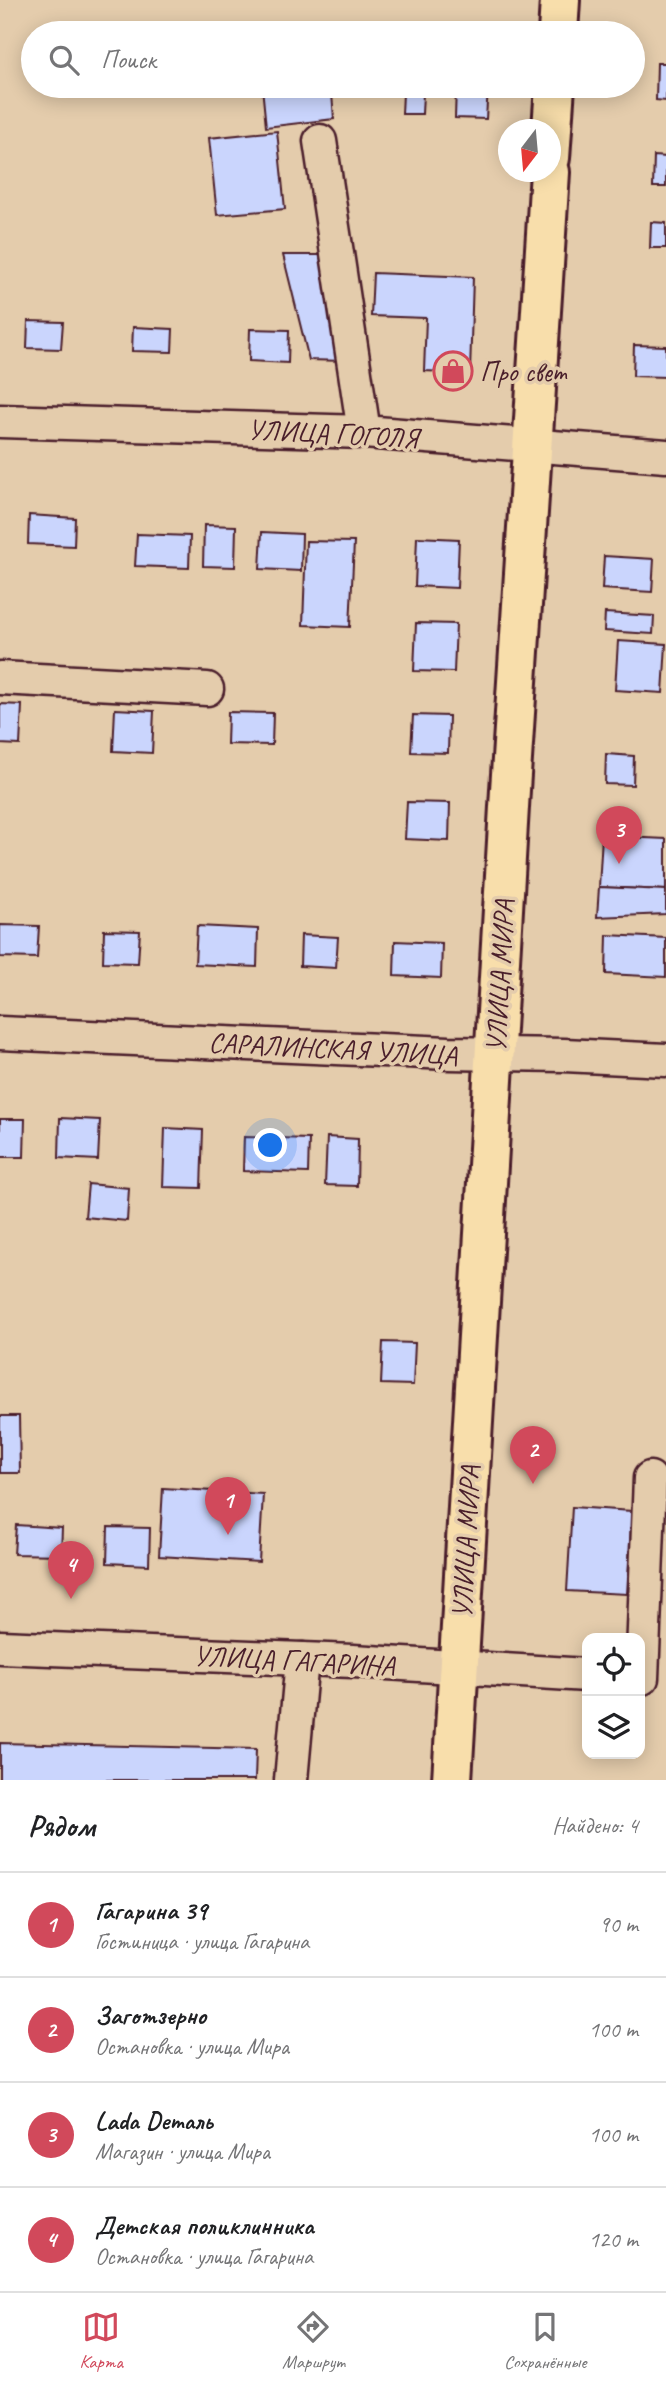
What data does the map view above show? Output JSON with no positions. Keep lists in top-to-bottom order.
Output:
{
  "streets": {
    "main road": ["УЛИЦА МИРА"],
    "street": ["УЛИЦА ГОГОЛЯ", "САРАЛИНСКАЯ УЛИЦА", "УЛИЦА ГАГАРИНА"]
  },
  "crossings": [
    ["УЛИЦА ГОГОЛЯ", "УЛИЦА МИРА"],
    ["УЛИЦА МИРА", "САРАЛИНСКАЯ УЛИЦА"],
    ["УЛИЦА МИРА", "УЛИЦА ГАГАРИНА"]
  ],
  "places": {
    "shop": ["Про свет"]
  },
  "north": "bottom",
  "page": {
    "search": "Поиск",
    "pins": [
      "3",
      "2",
      "1",
      "4"
    ],
    "heading": ["Рядом", "Найдено: 4"],
    "list": [
      {
        "mark": "1",
        "name": "Гагарина 39",
        "note": "Гостиница · улица Гагарина",
        "value": "90 m"
      },
      {
        "mark": "2",
        "name": "Заготзерно",
        "note": "Остановка · улица Мира",
        "value": "100 m"
      },
      {
        "mark": "3",
        "name": "Lada Dеталь",
        "note": "Магазин · улица Мира",
        "value": "100 m"
      },
      {
        "mark": "4",
        "name": "Детская поликлинника",
        "note": "Остановка · улица Гагарина",
        "value": "120 m"
      }
    ],
    "nav": ["Карта", "Маршрут", "Сохранённые"]
  }
}
